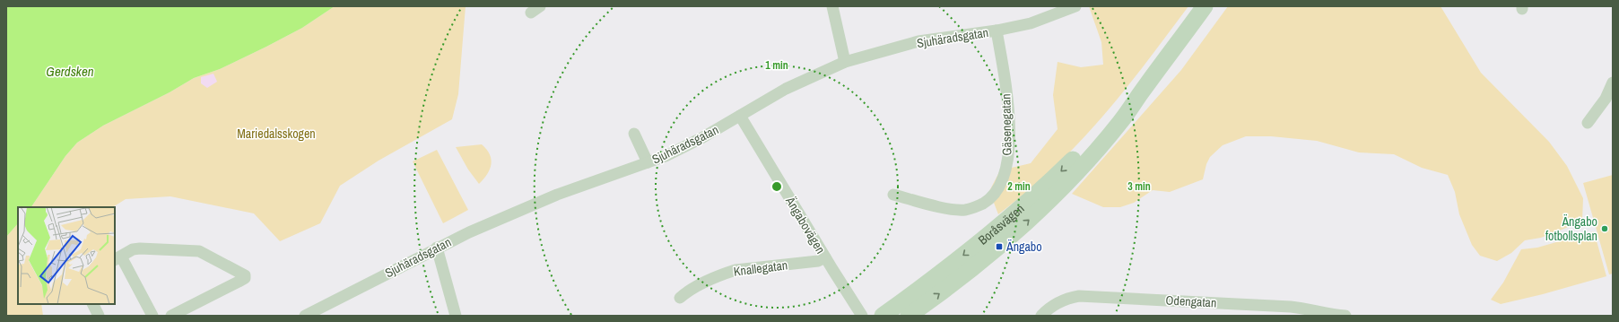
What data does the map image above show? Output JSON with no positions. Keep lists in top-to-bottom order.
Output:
{
  "streets": {
    "main road": ["Boråsvägen"],
    "street": [
      "Sjuhäradsgatan",
      "Gäsenegatan",
      "Ängabovägen",
      "Knallegatan",
      "Odengatan"
    ]
  },
  "crossings": [
    ["Sjuhäradsgatan", "Gäsenegatan"],
    ["Sjuhäradsgatan", "Ängabovägen"],
    ["Ängabovägen", "Knallegatan"]
  ],
  "water": ["Gerdsken"],
  "parks": ["Mariedalsskogen"],
  "places": {
    "other": ["Ängabo fotbollsplan"],
    "transit": ["Ängabo"]
  },
  "rings": ["1 min", "2 min", "3 min"]
}
